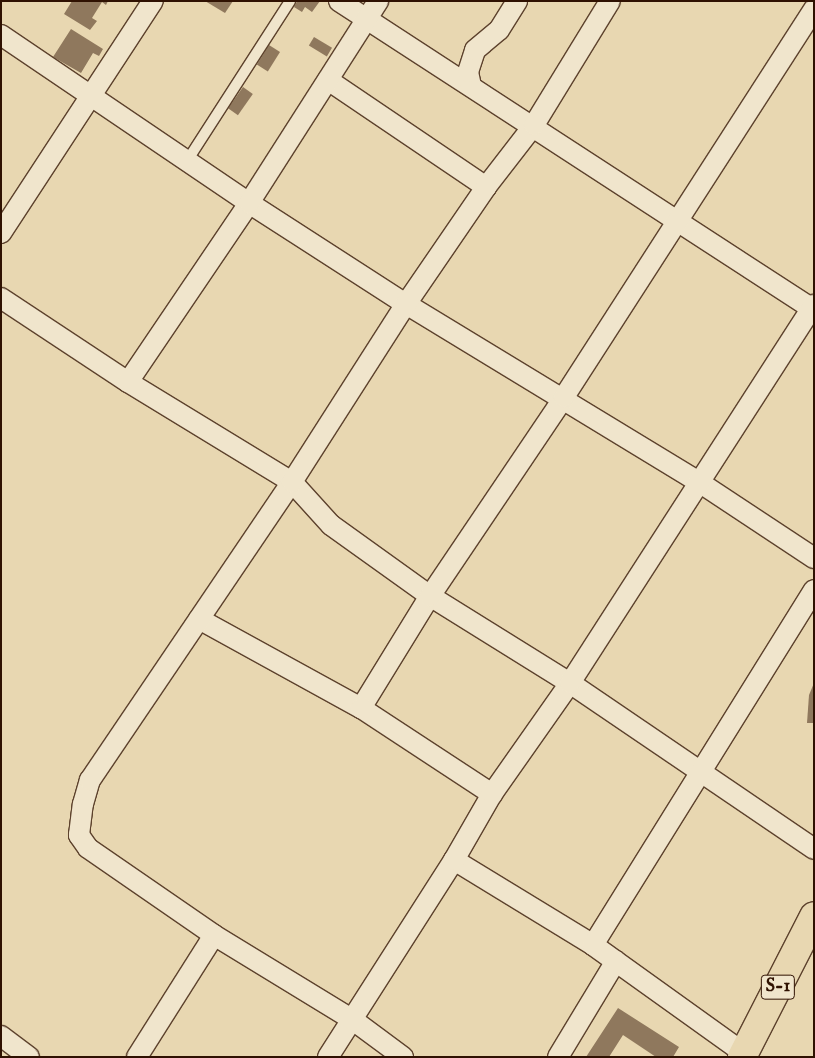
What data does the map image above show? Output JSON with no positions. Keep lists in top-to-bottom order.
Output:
{
  "streets": {
    "main road": ["S-1"]
  }
}
